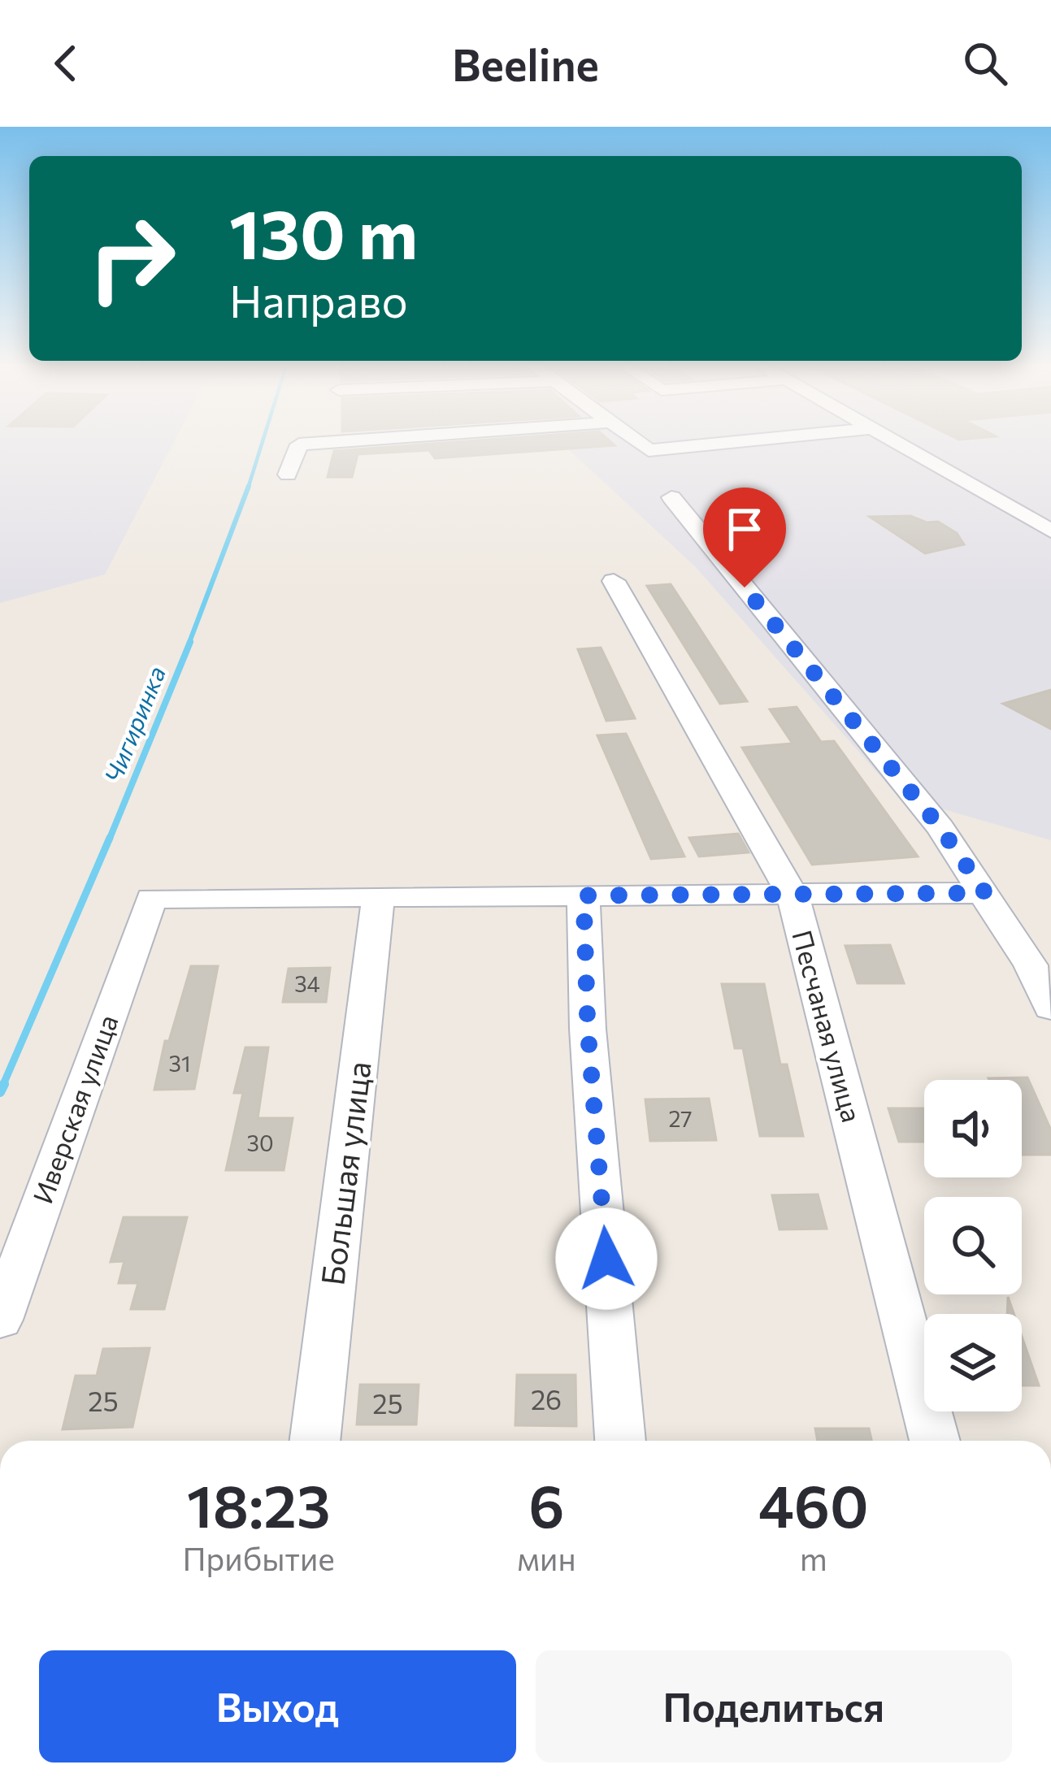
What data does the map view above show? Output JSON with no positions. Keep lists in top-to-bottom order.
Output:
{
  "streets": {
    "street": ["Песчаная улица", "Иверская улица", "Большая улица"]
  },
  "crossings": [
    ["Иверская улица", "Большая улица"]
  ],
  "water": ["Чигиринка"],
  "house_numbers": [
    "34",
    "31",
    "27",
    "30",
    "26",
    "25",
    "25"
  ],
  "page": {
    "header": "Beeline",
    "turn": ["130 m", "Направо"],
    "eta": [
      "18:23",
      "Прибытие",
      "6",
      "мин",
      "460",
      "m"
    ],
    "buttons": ["Выход", "Поделиться"]
  }
}
